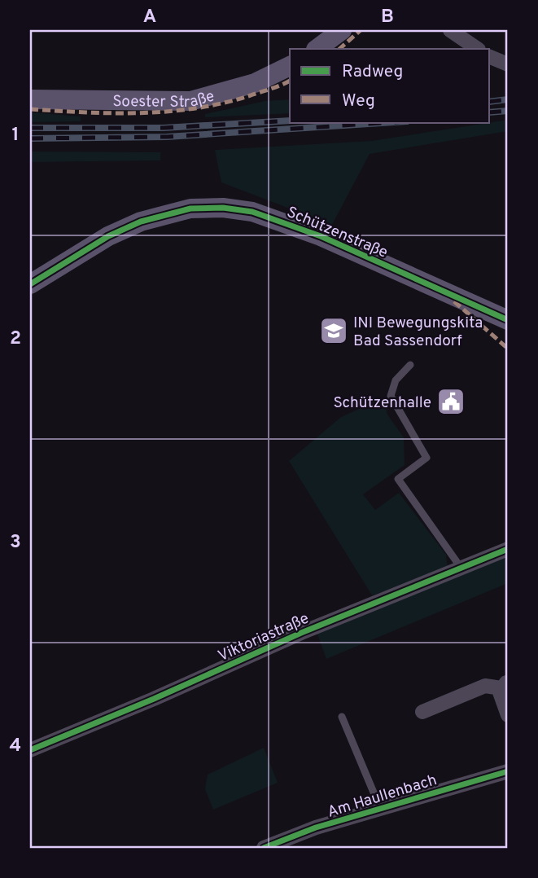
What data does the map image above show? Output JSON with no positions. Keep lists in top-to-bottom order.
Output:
{
  "streets": {
    "street": [
      "Soester Straße",
      "Schützenstraße",
      "Viktoriastraße",
      "Am Haullenbach"
    ]
  },
  "places": {
    "school or university": ["INI Bewegungskita Bad Sassendorf"],
    "public building": ["Schützenhalle"]
  },
  "legend": ["Radweg", "Weg"],
  "grid": {
    "columns": ["A", "B"],
    "rows": [
      "1",
      "2",
      "3",
      "4"
    ]
  }
}
